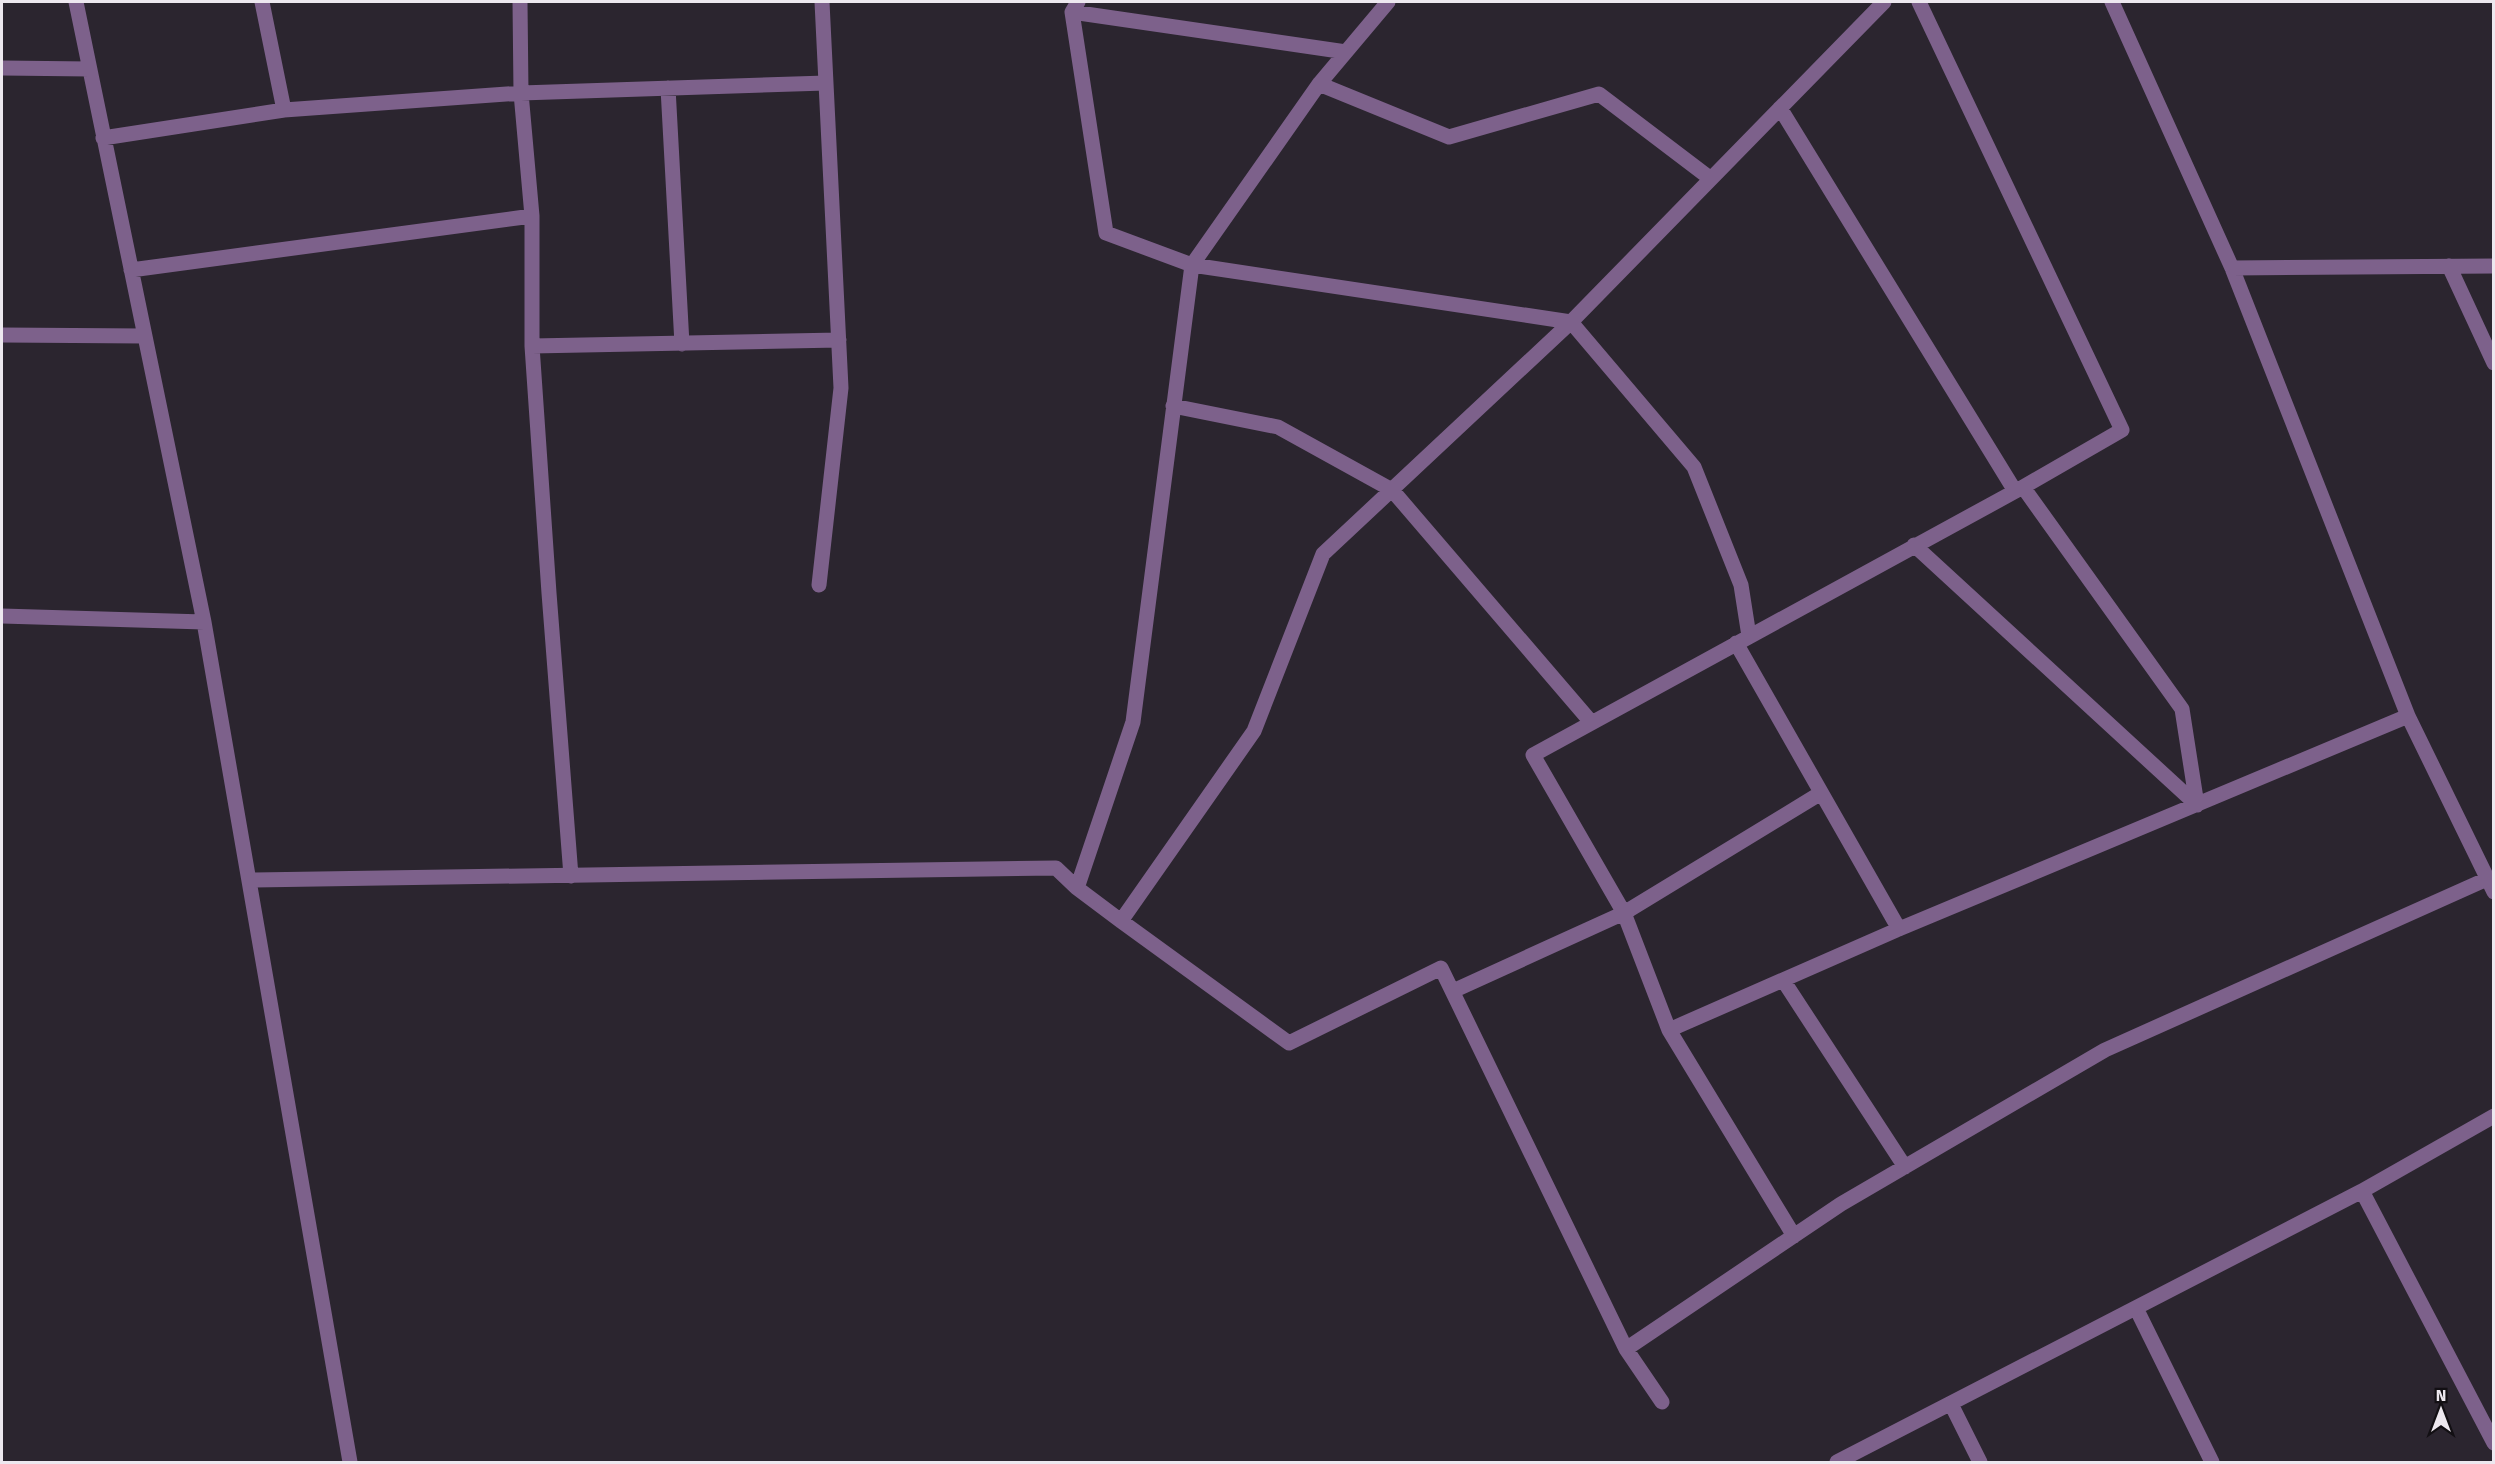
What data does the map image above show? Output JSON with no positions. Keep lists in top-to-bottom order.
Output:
{
  "north": "top"
}
